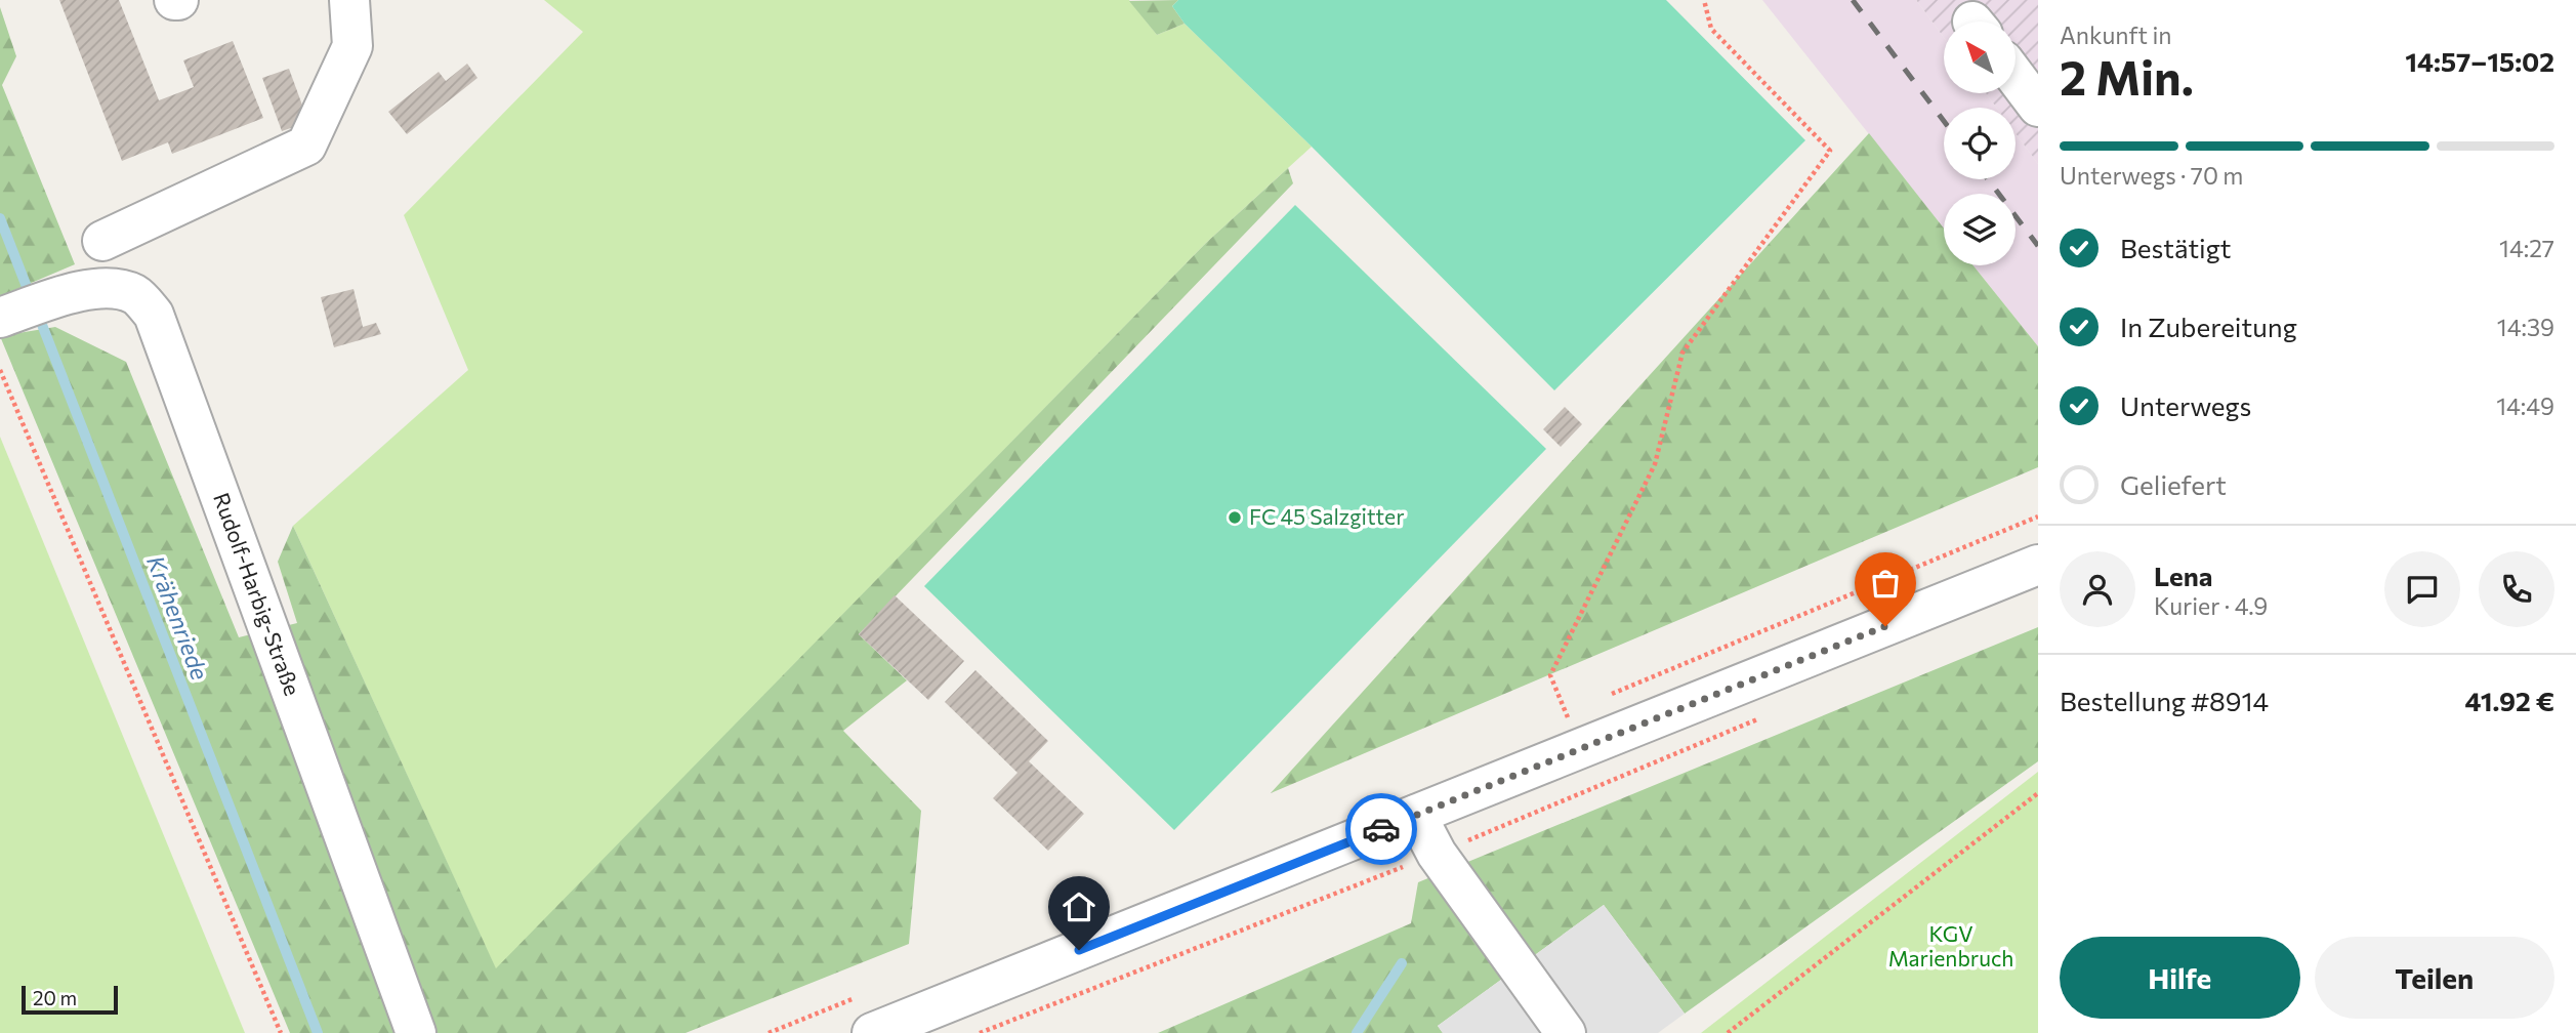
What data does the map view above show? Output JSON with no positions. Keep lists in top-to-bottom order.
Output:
{
  "streets": {
    "street": ["Rudolf-Harbig-Straße"]
  },
  "water": ["Krähenriede"],
  "parks": ["KGV Marienbruch"],
  "places": ["FC 45 Salzgitter"],
  "scale_bar": "20 m",
  "north": "top left",
  "page": {
    "heading": ["2 Min.", "Ankunft in", "14:57–15:02"],
    "panel": [
      "Lena",
      "Kurier · 4.9",
      "Bestellung #8914",
      "41.92 €"
    ],
    "bar": "Unterwegs · 70 m",
    "list": [
      ["Bestätigt", "14:27"],
      ["In Zubereitung", "14:39"],
      ["Unterwegs", "14:49"],
      "Geliefert"
    ],
    "buttons": ["Hilfe", "Teilen"],
    "scale": "20 m"
  }
}
